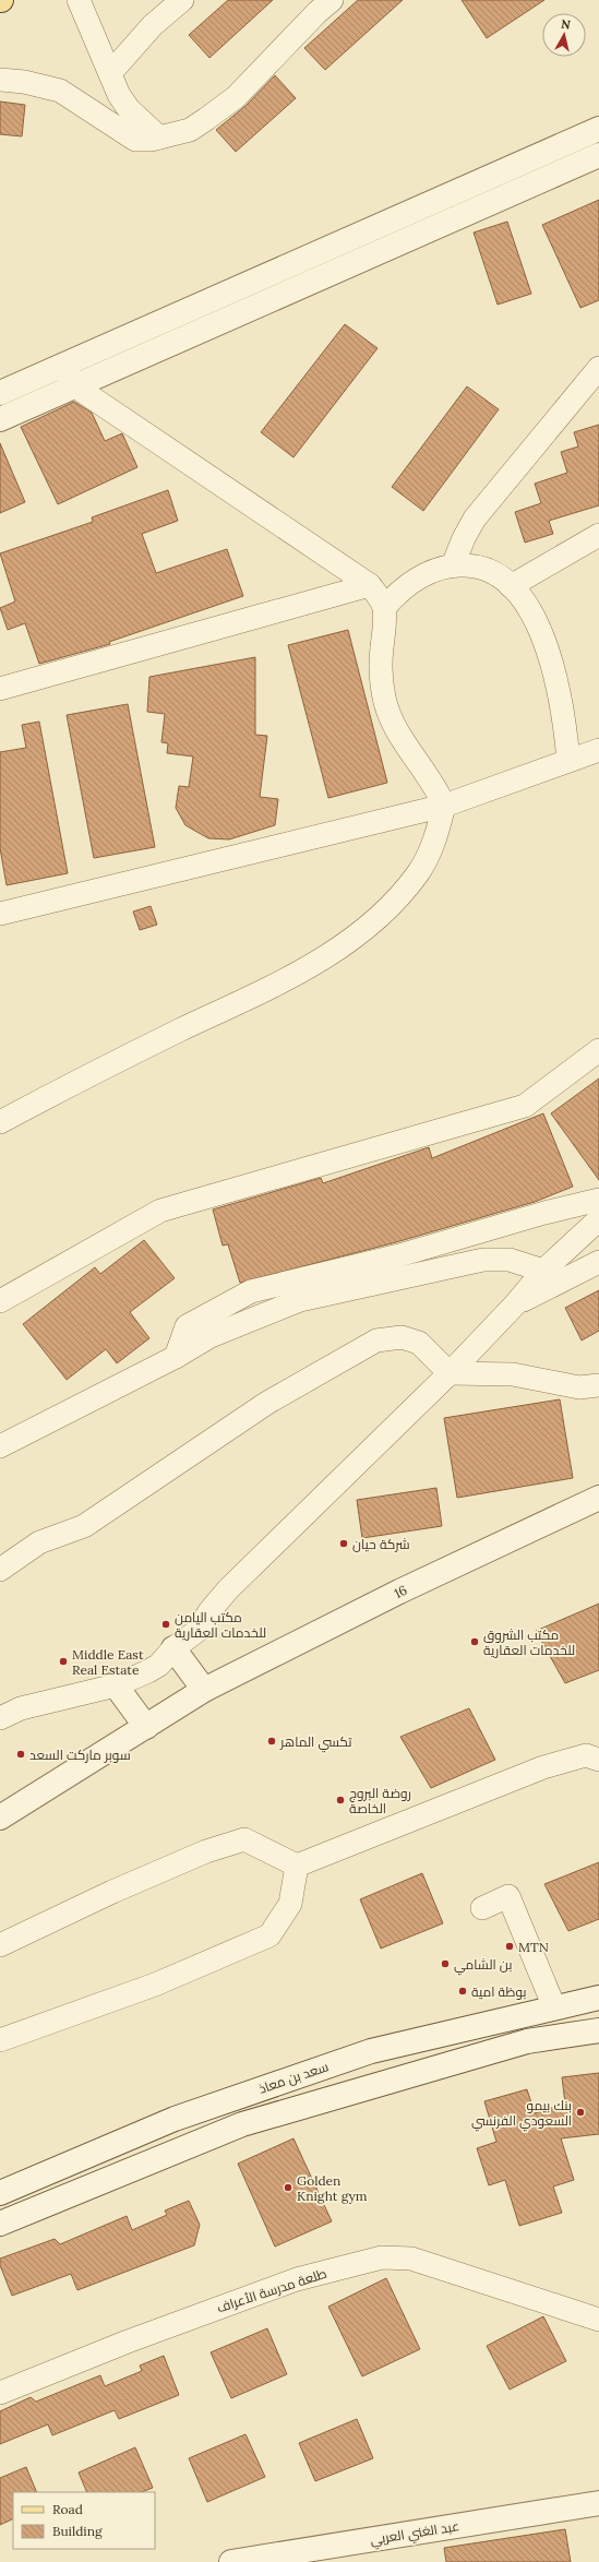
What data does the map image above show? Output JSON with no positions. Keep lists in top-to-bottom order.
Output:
{
  "streets": {
    "street": [
      "16",
      "سعد بن معاذ",
      "طلعة مدرسة الأعراف",
      "عبد الغني العربي"
    ]
  },
  "places": [
    "شركة حيان",
    "مكتب اليامن للخدمات العقارية",
    "مكتب الشروق للخدمات العقارية",
    "Middle East Real Estate",
    "تكسي الماهر",
    "سوبر ماركت السعد",
    "روضة البروج الخاصة",
    "MTN",
    "بن الشامي",
    "بوظة امية",
    "بنك بيمو السعودي الفرنسي",
    "Golden Knight gym"
  ],
  "legend": ["Road", "Building"],
  "north": "top"
}
